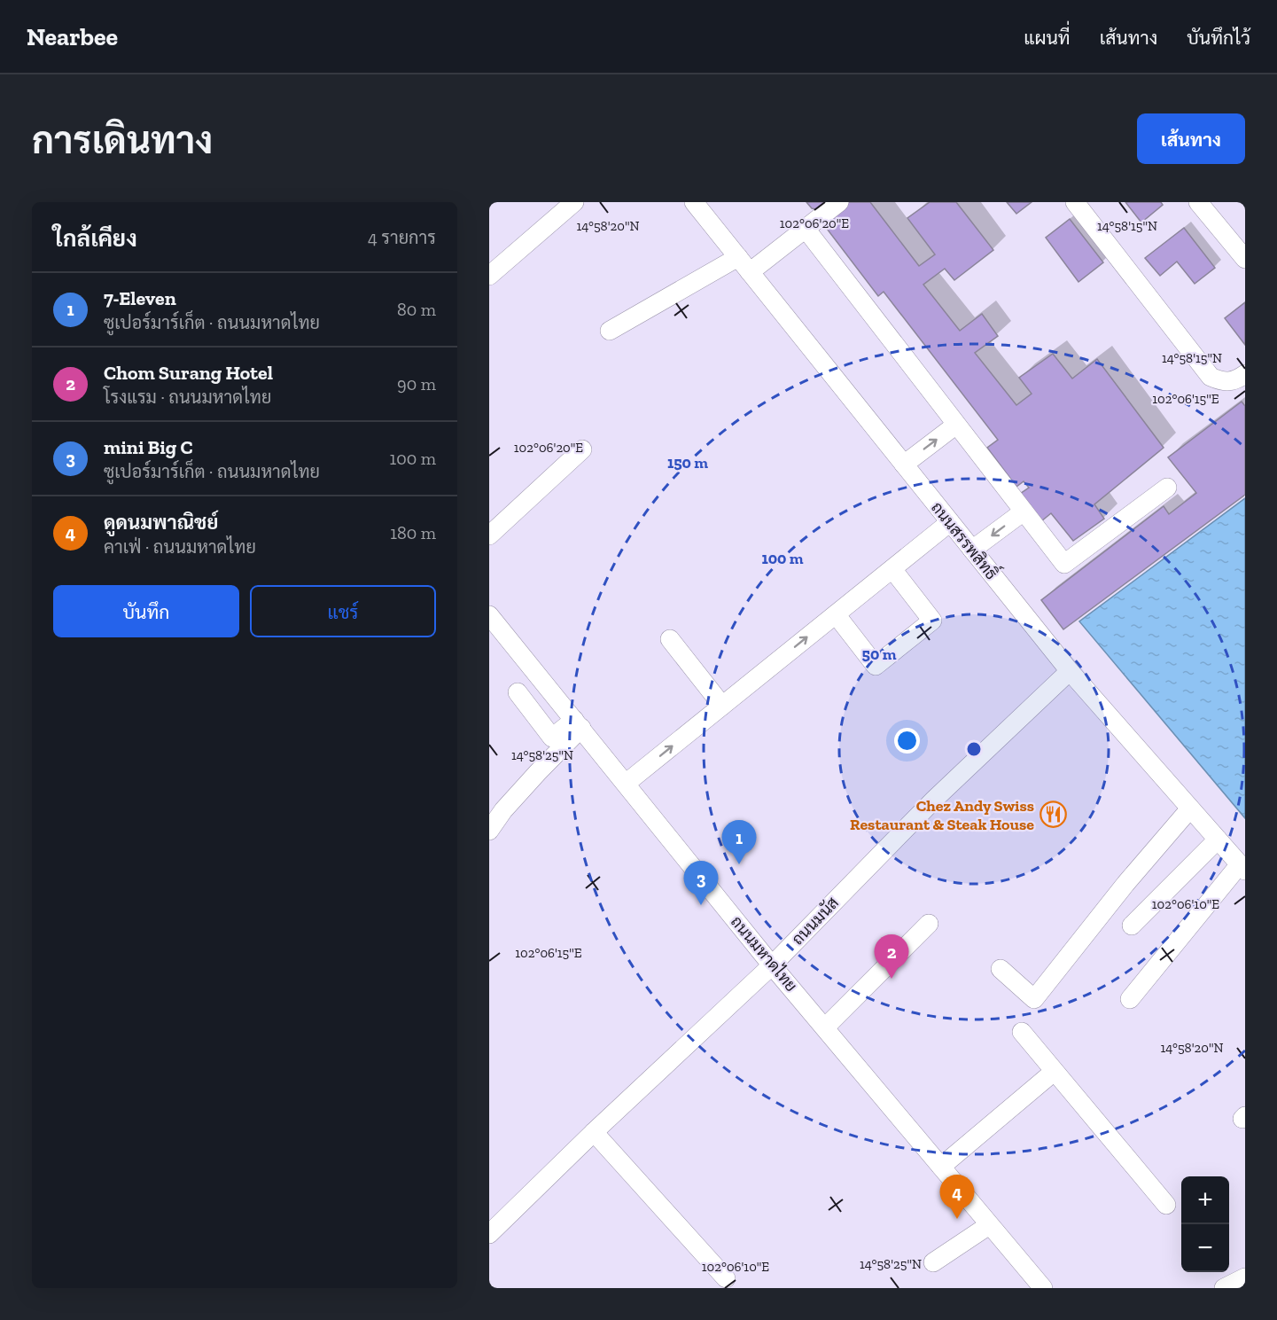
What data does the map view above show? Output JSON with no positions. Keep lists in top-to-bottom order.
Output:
{
  "streets": {
    "street": ["ถนนสรรพสิทธิ์", "ถนนมนัส", "ถนนมหาดไทย"]
  },
  "crossings": [
    ["ถนนสรรพสิทธิ์", "ถนนมนัส"],
    ["ถนนมนัส", "ถนนมหาดไทย"]
  ],
  "places": {
    "restaurant": ["Chez Andy Swiss Restaurant & Steak House"]
  },
  "page": {
    "header": "Nearbee",
    "nav": ["แผนที่", "เส้นทาง", "บันทึกไว้"],
    "title": "การเดินทาง",
    "buttons": [
      "เส้นทาง",
      ["บันทึก", "แชร์"]
    ],
    "heading": ["ใกล้เคียง", "4 รายการ"],
    "list": [
      {
        "mark": "1",
        "name": "7-Eleven",
        "note": "ซูเปอร์มาร์เก็ต · ถนนมหาดไทย",
        "value": "80 m"
      },
      {
        "mark": "2",
        "name": "Chom Surang Hotel",
        "note": "โรงแรม · ถนนมหาดไทย",
        "value": "90 m"
      },
      {
        "mark": "3",
        "name": "mini Big C",
        "note": "ซูเปอร์มาร์เก็ต · ถนนมหาดไทย",
        "value": "100 m"
      },
      {
        "mark": "4",
        "name": "ดูดนมพาณิชย์",
        "note": "คาเฟ่ · ถนนมหาดไทย",
        "value": "180 m"
      }
    ],
    "pins": [
      "1",
      "3",
      "2",
      "4"
    ],
    "map_buttons": ["+", "−"]
  },
  "coordinates": [
    "102°06'20\"E",
    "14°58'20\"N",
    "14°58'15\"N",
    "102°06'15\"E",
    "14°58'25\"N",
    "102°06'10\"E"
  ],
  "rings": ["150 m", "100 m", "50 m"]
}
